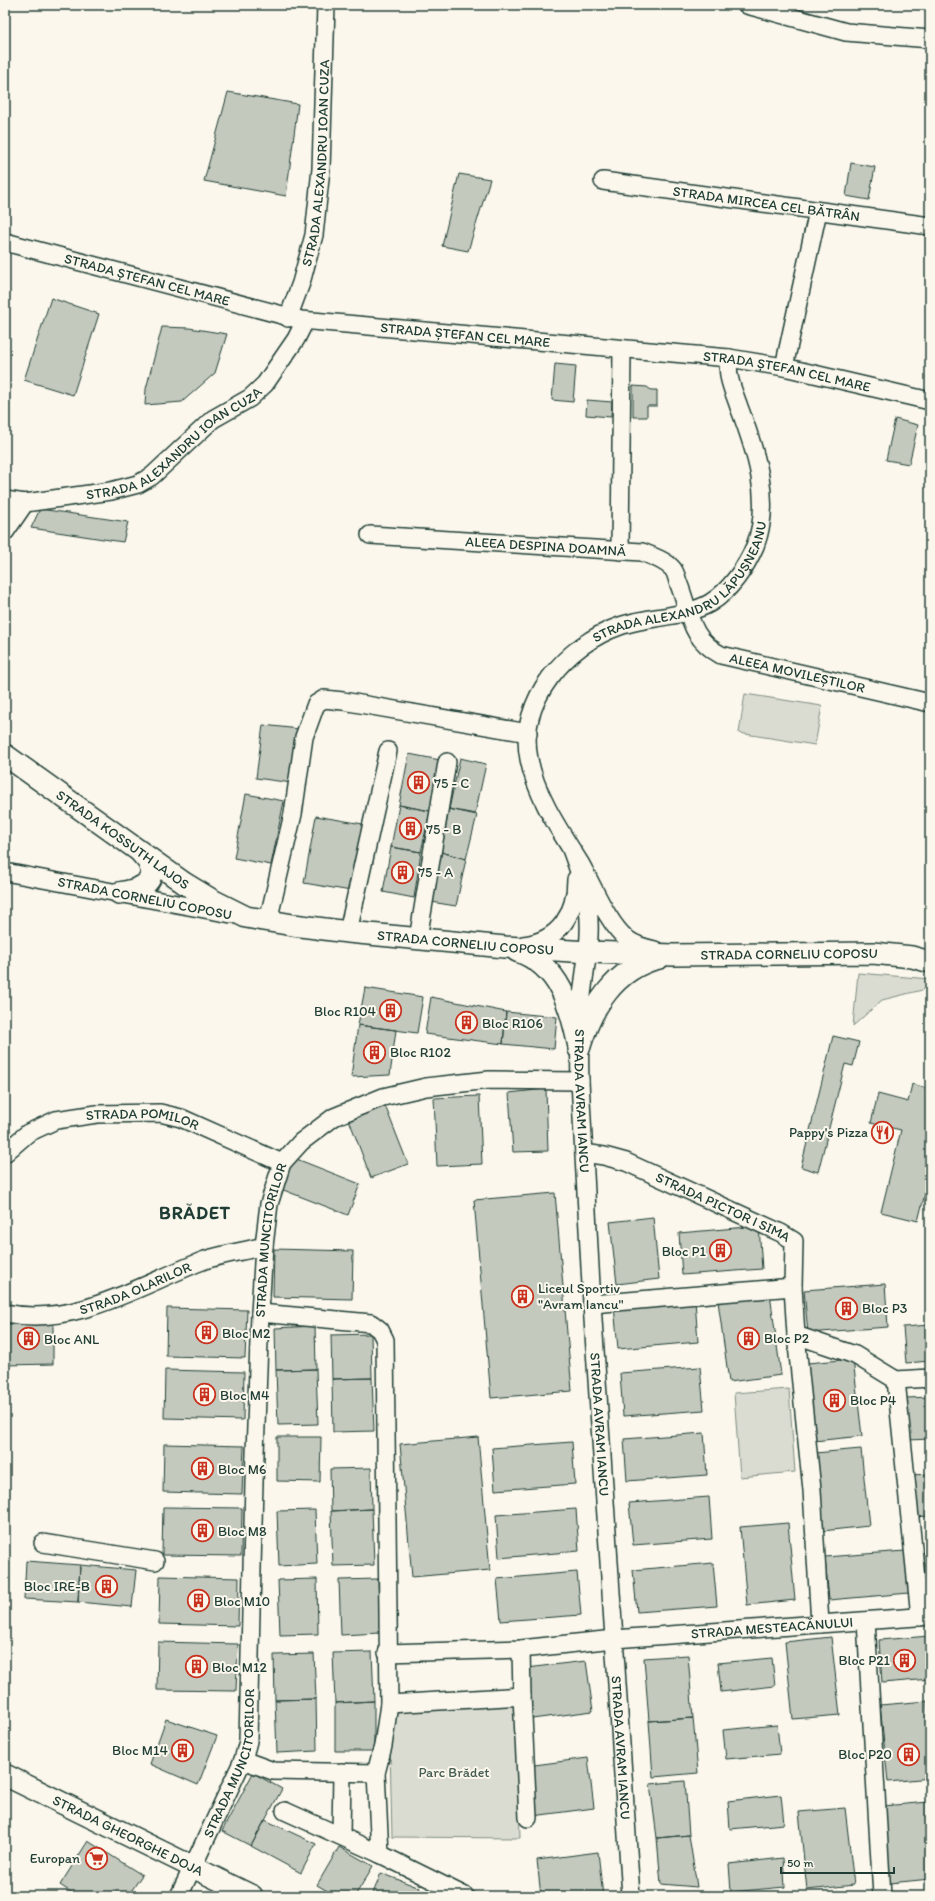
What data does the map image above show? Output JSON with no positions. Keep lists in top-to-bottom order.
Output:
{
  "streets": {
    "main road": ["STRADA KOSSUTH LAJOS", "STRADA CORNELIU COPOSU", "STRADA GHEORGHE DOJA"],
    "street": [
      "STRADA ALEXANDRU IOAN CUZA",
      "STRADA MIRCEA CEL BĂTRÂN",
      "STRADA ȘTEFAN CEL MARE",
      "ALEEA DESPINA DOAMNĂ",
      "STRADA ALEXANDRU LĂPUȘNEANU",
      "ALEEA MOVILEȘTILOR",
      "STRADA AVRAM IANCU",
      "STRADA POMILOR",
      "STRADA PICTOR I SIMA",
      "STRADA MUNCITORILOR",
      "STRADA OLARILOR",
      "STRADA MESTEACĂNULUI"
    ]
  },
  "crossings": [
    ["STRADA ALEXANDRU IOAN CUZA", "STRADA ȘTEFAN CEL MARE"],
    ["STRADA ȘTEFAN CEL MARE", "STRADA ALEXANDRU LĂPUȘNEANU"],
    ["ALEEA DESPINA DOAMNĂ", "STRADA ALEXANDRU LĂPUȘNEANU"],
    ["ALEEA DESPINA DOAMNĂ", "ALEEA MOVILEȘTILOR"],
    ["STRADA ALEXANDRU LĂPUȘNEANU", "ALEEA MOVILEȘTILOR"],
    ["STRADA ALEXANDRU LĂPUȘNEANU", "STRADA CORNELIU COPOSU"],
    ["STRADA ALEXANDRU LĂPUȘNEANU", "STRADA AVRAM IANCU"],
    ["STRADA KOSSUTH LAJOS", "STRADA CORNELIU COPOSU"],
    ["STRADA CORNELIU COPOSU", "STRADA AVRAM IANCU"],
    ["STRADA AVRAM IANCU", "STRADA PICTOR I SIMA"],
    ["STRADA AVRAM IANCU", "STRADA MUNCITORILOR"],
    ["STRADA AVRAM IANCU", "STRADA MESTEACĂNULUI"],
    ["STRADA POMILOR", "STRADA MUNCITORILOR"],
    ["STRADA PICTOR I SIMA", "STRADA MESTEACĂNULUI"],
    ["STRADA MUNCITORILOR", "STRADA OLARILOR"],
    ["STRADA MUNCITORILOR", "STRADA GHEORGHE DOJA"]
  ],
  "districts": ["BRĂDET"],
  "parks": ["Parc Brădet"],
  "places": {
    "building": [
      "75 - C",
      "75 - B",
      "75 - A",
      "Bloc R104",
      "Bloc R106",
      "Bloc R102",
      "Bloc P1",
      "Liceul Sportiv \"Avram Iancu\"",
      "Bloc P3",
      "Bloc M2",
      "Bloc P2",
      "Bloc ANL",
      "Bloc M4",
      "Bloc P4",
      "Bloc M6",
      "Bloc M8",
      "Bloc IRE-B",
      "Bloc M10",
      "Bloc P21",
      "Bloc M12",
      "Bloc M14",
      "Bloc P20"
    ],
    "restaurant": ["Pappy's Pizza"],
    "supermarket": ["Europan"]
  },
  "scale_bar": "50 m"
}
